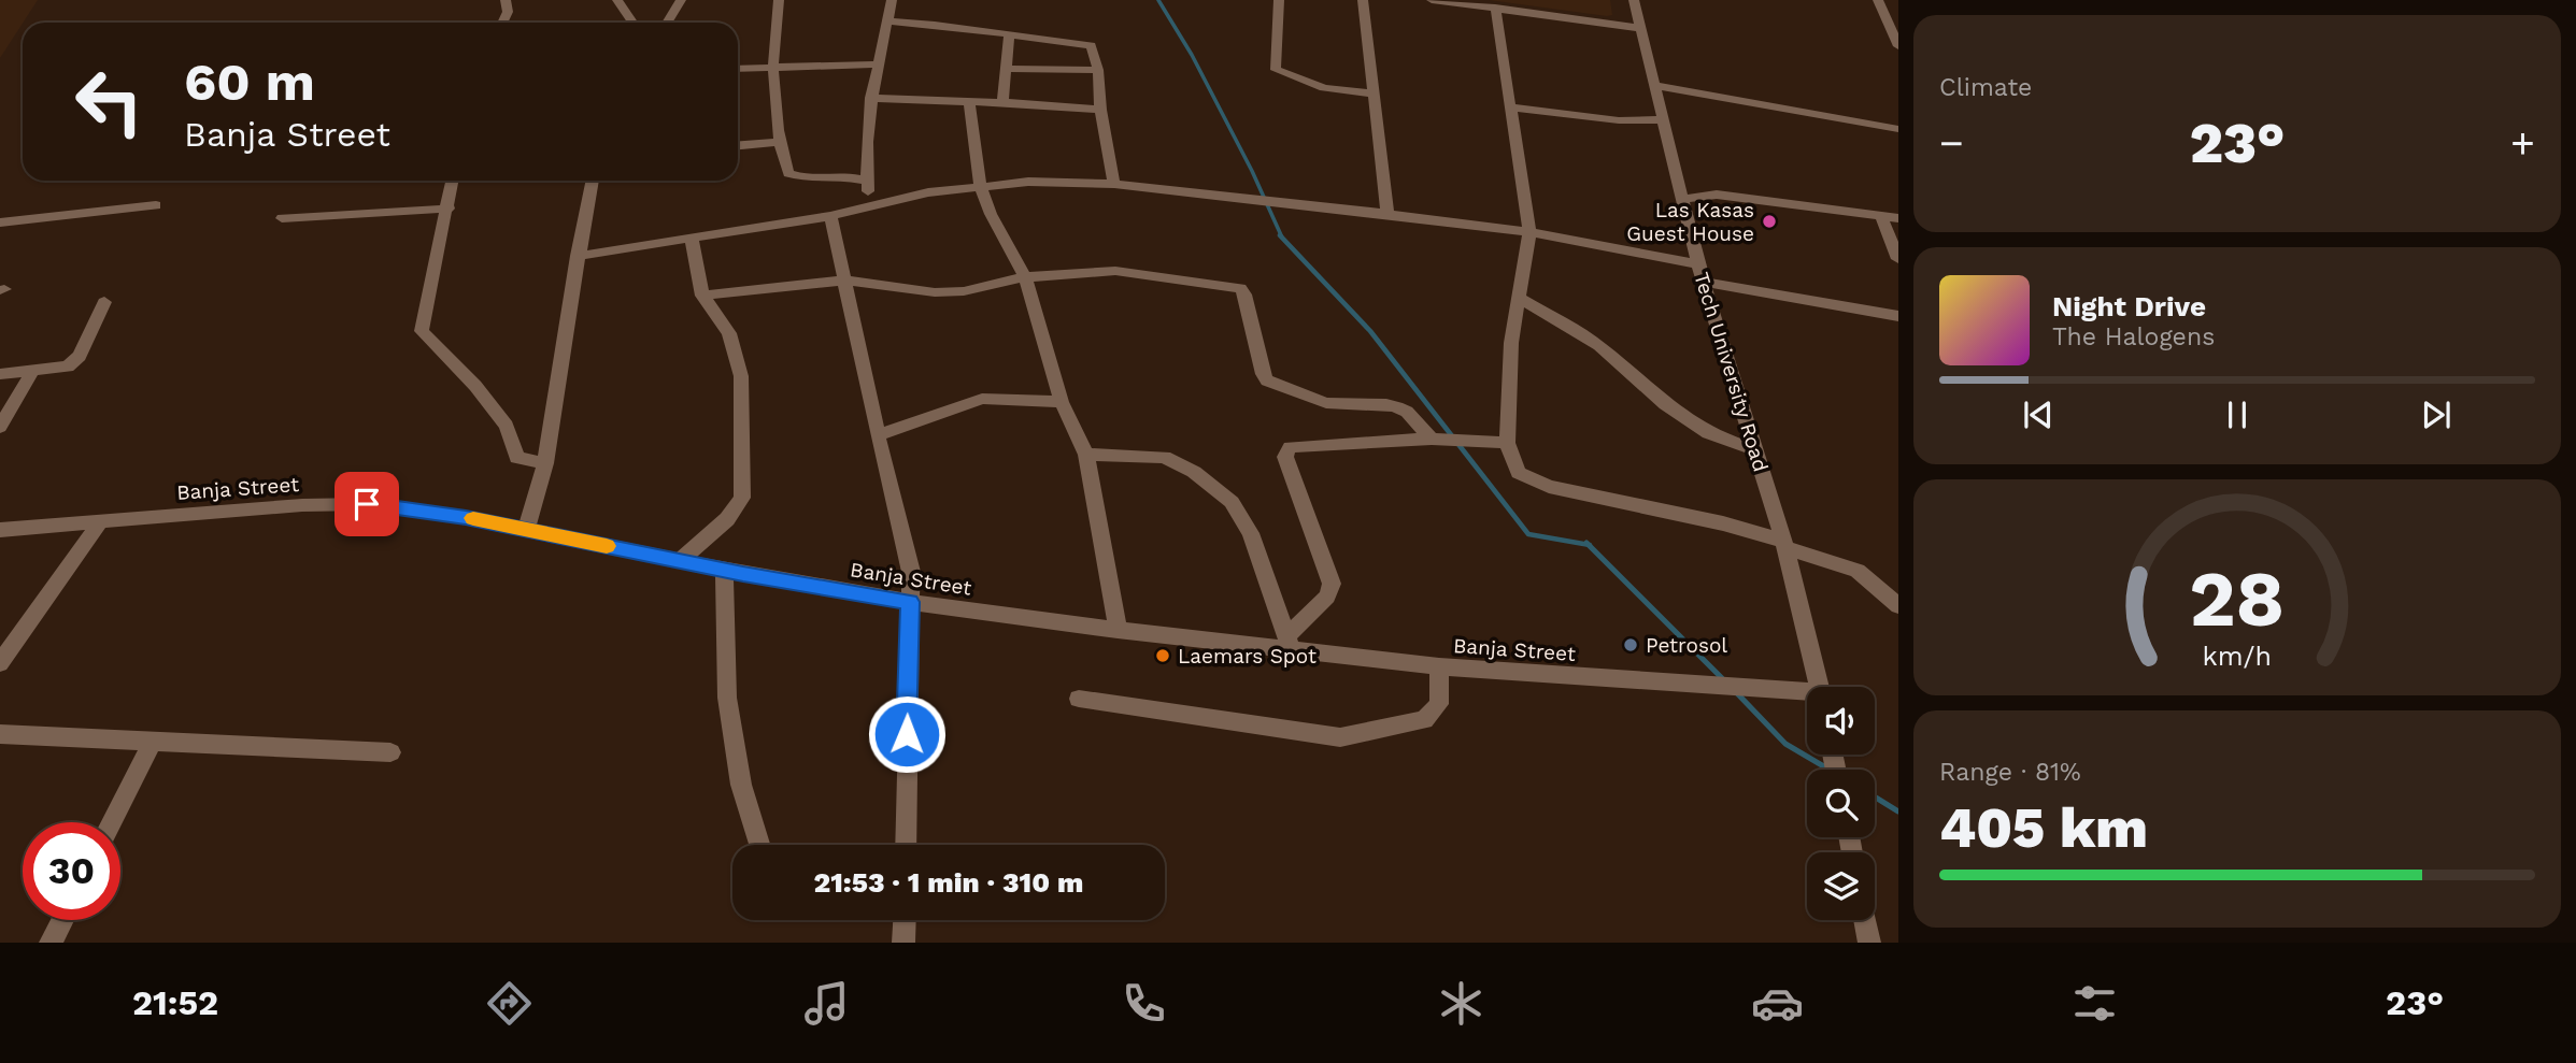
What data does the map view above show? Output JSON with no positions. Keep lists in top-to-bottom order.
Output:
{
  "streets": {
    "street": ["Tech University Road", "Banja Street"]
  },
  "places": ["Las Kasas Guest House", "Petrosol", "Laemars Spot"],
  "page": {
    "tile": [
      "Climate",
      ["Range · 81%", "405 km"]
    ],
    "turn": ["60 m", "Banja Street"],
    "heat": ["−", "23°", "+"],
    "song": ["Night Drive", "The Halogens"],
    "limit": "30",
    "trip": "21:53 · 1 min · 310 m",
    "tabs": ["21:52", "23°"],
    "gauge": ["28", "km/h"]
  }
}
